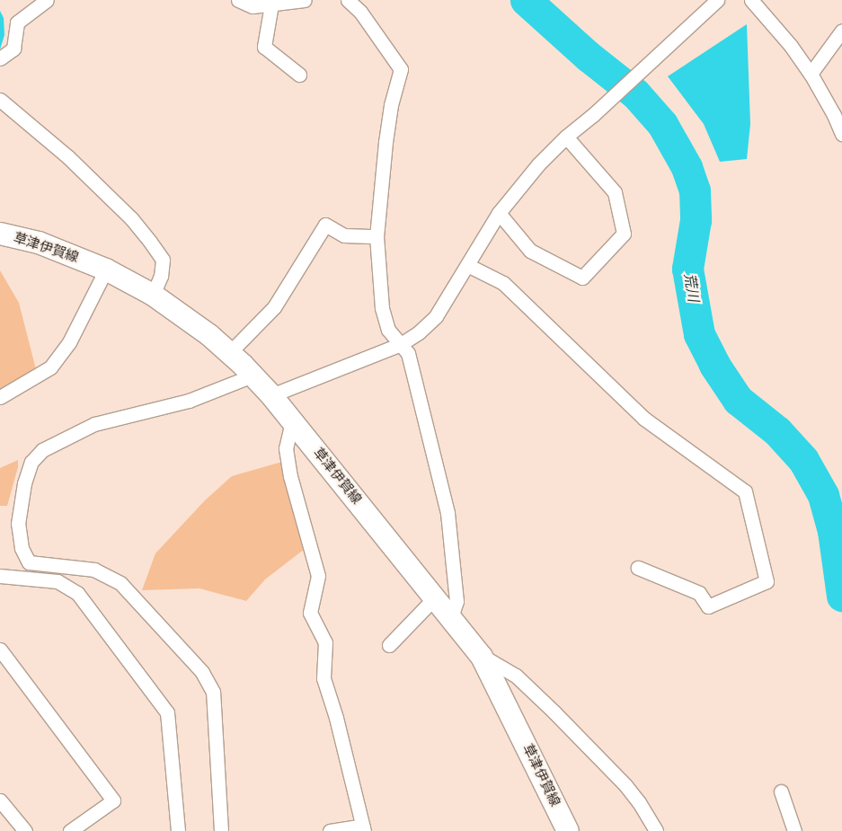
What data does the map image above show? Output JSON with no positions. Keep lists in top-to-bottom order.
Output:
{
  "streets": {
    "main road": ["草津伊賀線"]
  },
  "water": ["荒川"]
}
